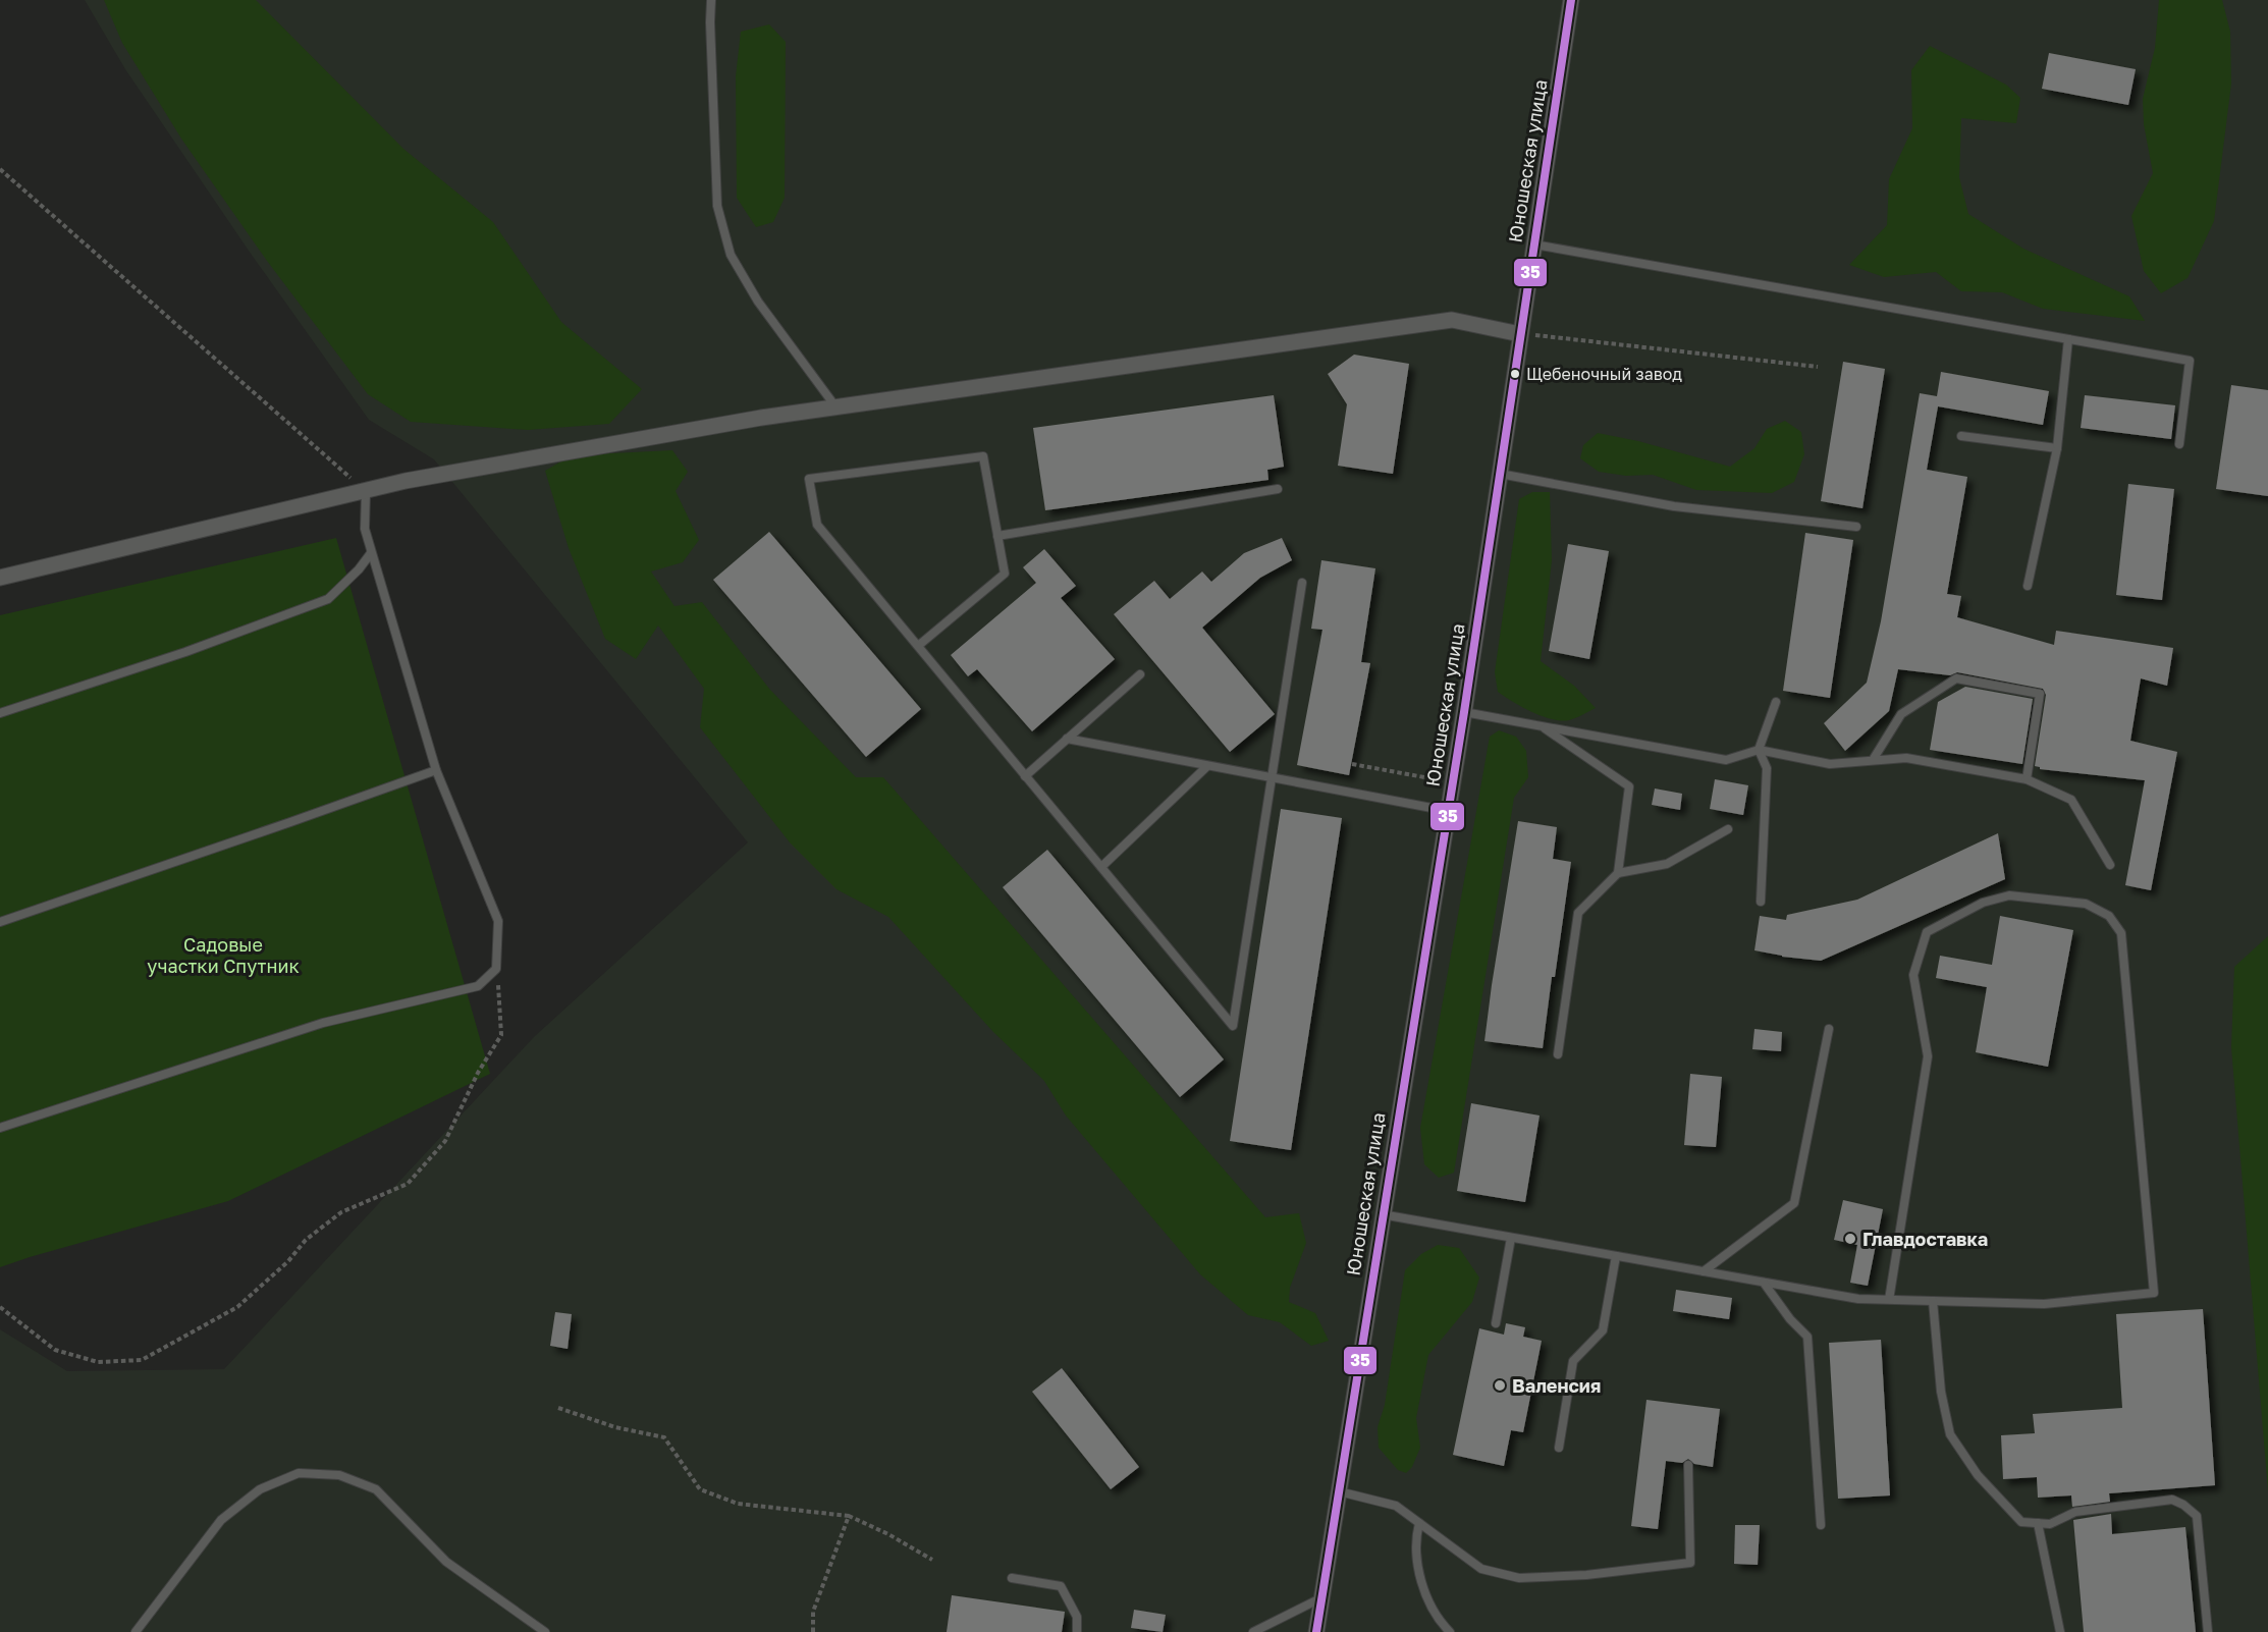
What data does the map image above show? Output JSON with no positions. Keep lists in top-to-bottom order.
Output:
{
  "streets": {
    "street": ["Юношеская улица"]
  },
  "parks": ["Садовые участки Спутник"],
  "places": ["Щебеночный завод", "Главдоставка", "Валенсия"],
  "lines": ["transit line 35"]
}
